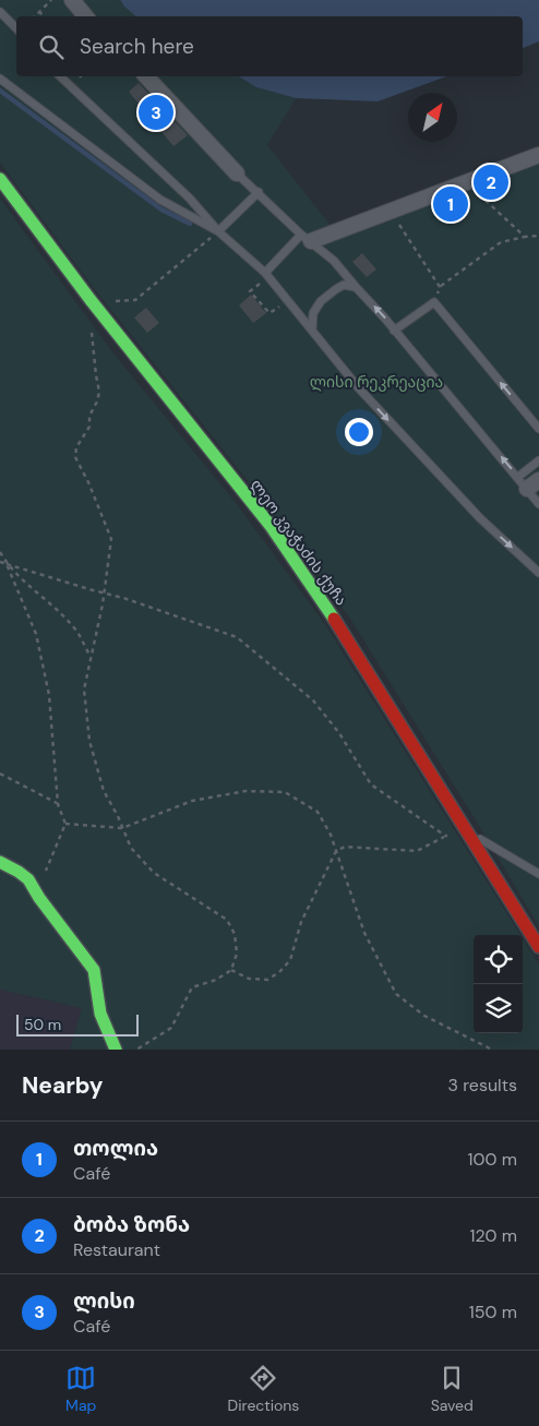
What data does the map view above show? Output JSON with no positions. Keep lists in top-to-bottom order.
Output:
{
  "streets": {
    "main road": ["ლეო კვაჭაძის ქუჩა"]
  },
  "parks": ["ლისი რეკრეაცია"],
  "scale_bar": "50 m",
  "north": "top right",
  "page": {
    "search": "Search here",
    "pins": ["3", "2", "1"],
    "scale": "50 m",
    "heading": ["Nearby", "3 results"],
    "list": [
      {
        "mark": "1",
        "name": "თოლია",
        "note": "Café",
        "value": "100 m"
      },
      {
        "mark": "2",
        "name": "ბობა ზონა",
        "note": "Restaurant",
        "value": "120 m"
      },
      {
        "mark": "3",
        "name": "ლისი",
        "note": "Café",
        "value": "150 m"
      }
    ],
    "nav": ["Map", "Directions", "Saved"]
  }
}
